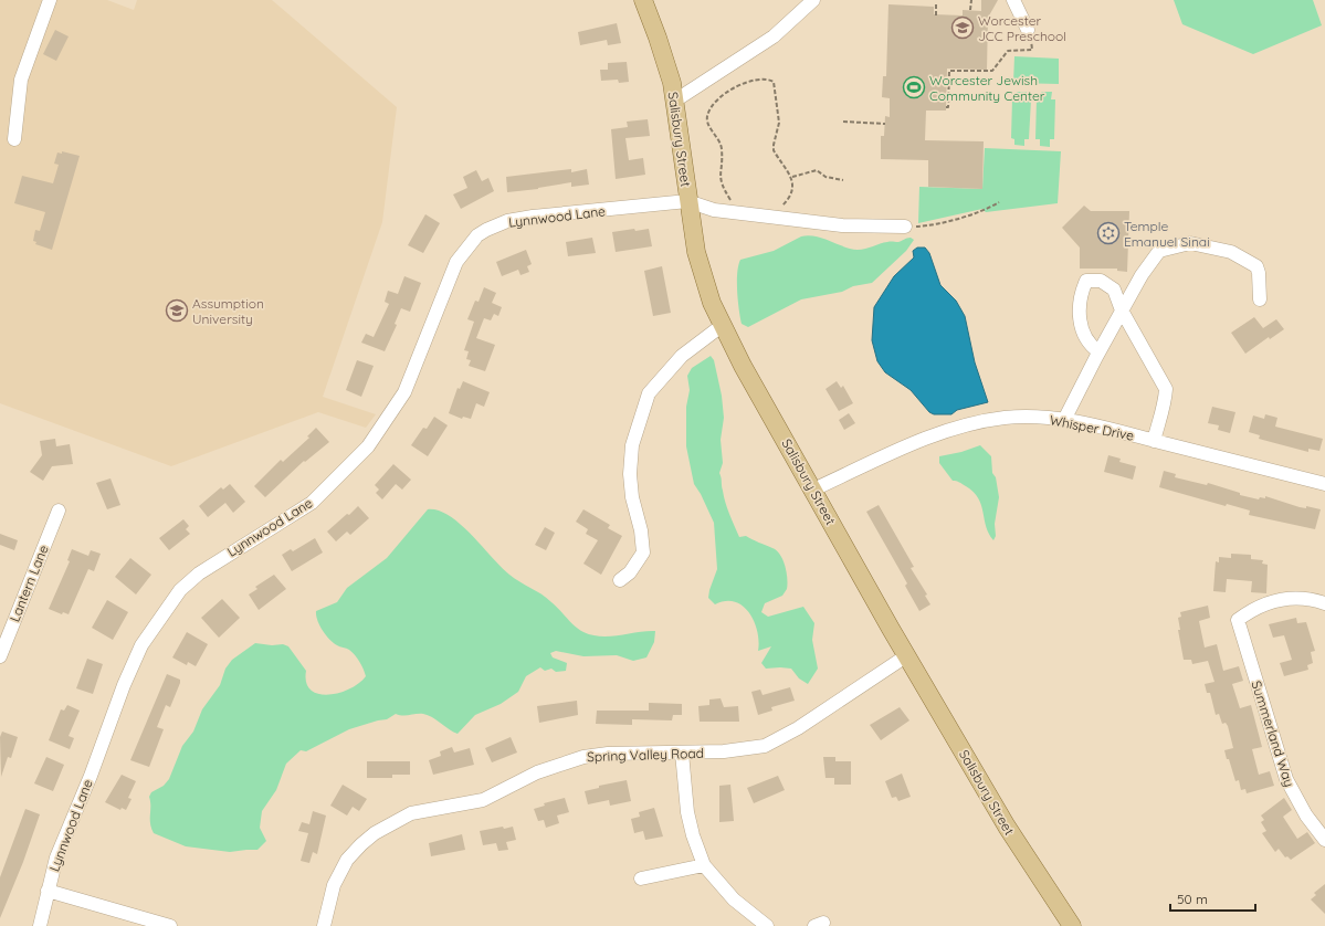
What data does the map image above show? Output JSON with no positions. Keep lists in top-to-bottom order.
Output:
{
  "streets": {
    "main road": ["Salisbury Street"],
    "street": [
      "Lynnwood Lane",
      "Whisper Drive",
      "Lantern Lane",
      "Summerland Way",
      "Spring Valley Road"
    ]
  },
  "crossings": [
    ["Salisbury Street", "Lynnwood Lane"],
    ["Salisbury Street", "Whisper Drive"],
    ["Salisbury Street", "Spring Valley Road"]
  ],
  "places": {
    "school or university": ["Worcester JCC Preschool", "Assumption University"],
    "sports": ["Worcester Jewish Community Center"],
    "synagogue": ["Temple Emanuel Sinai"]
  },
  "scale_bar": "50 m"
}
